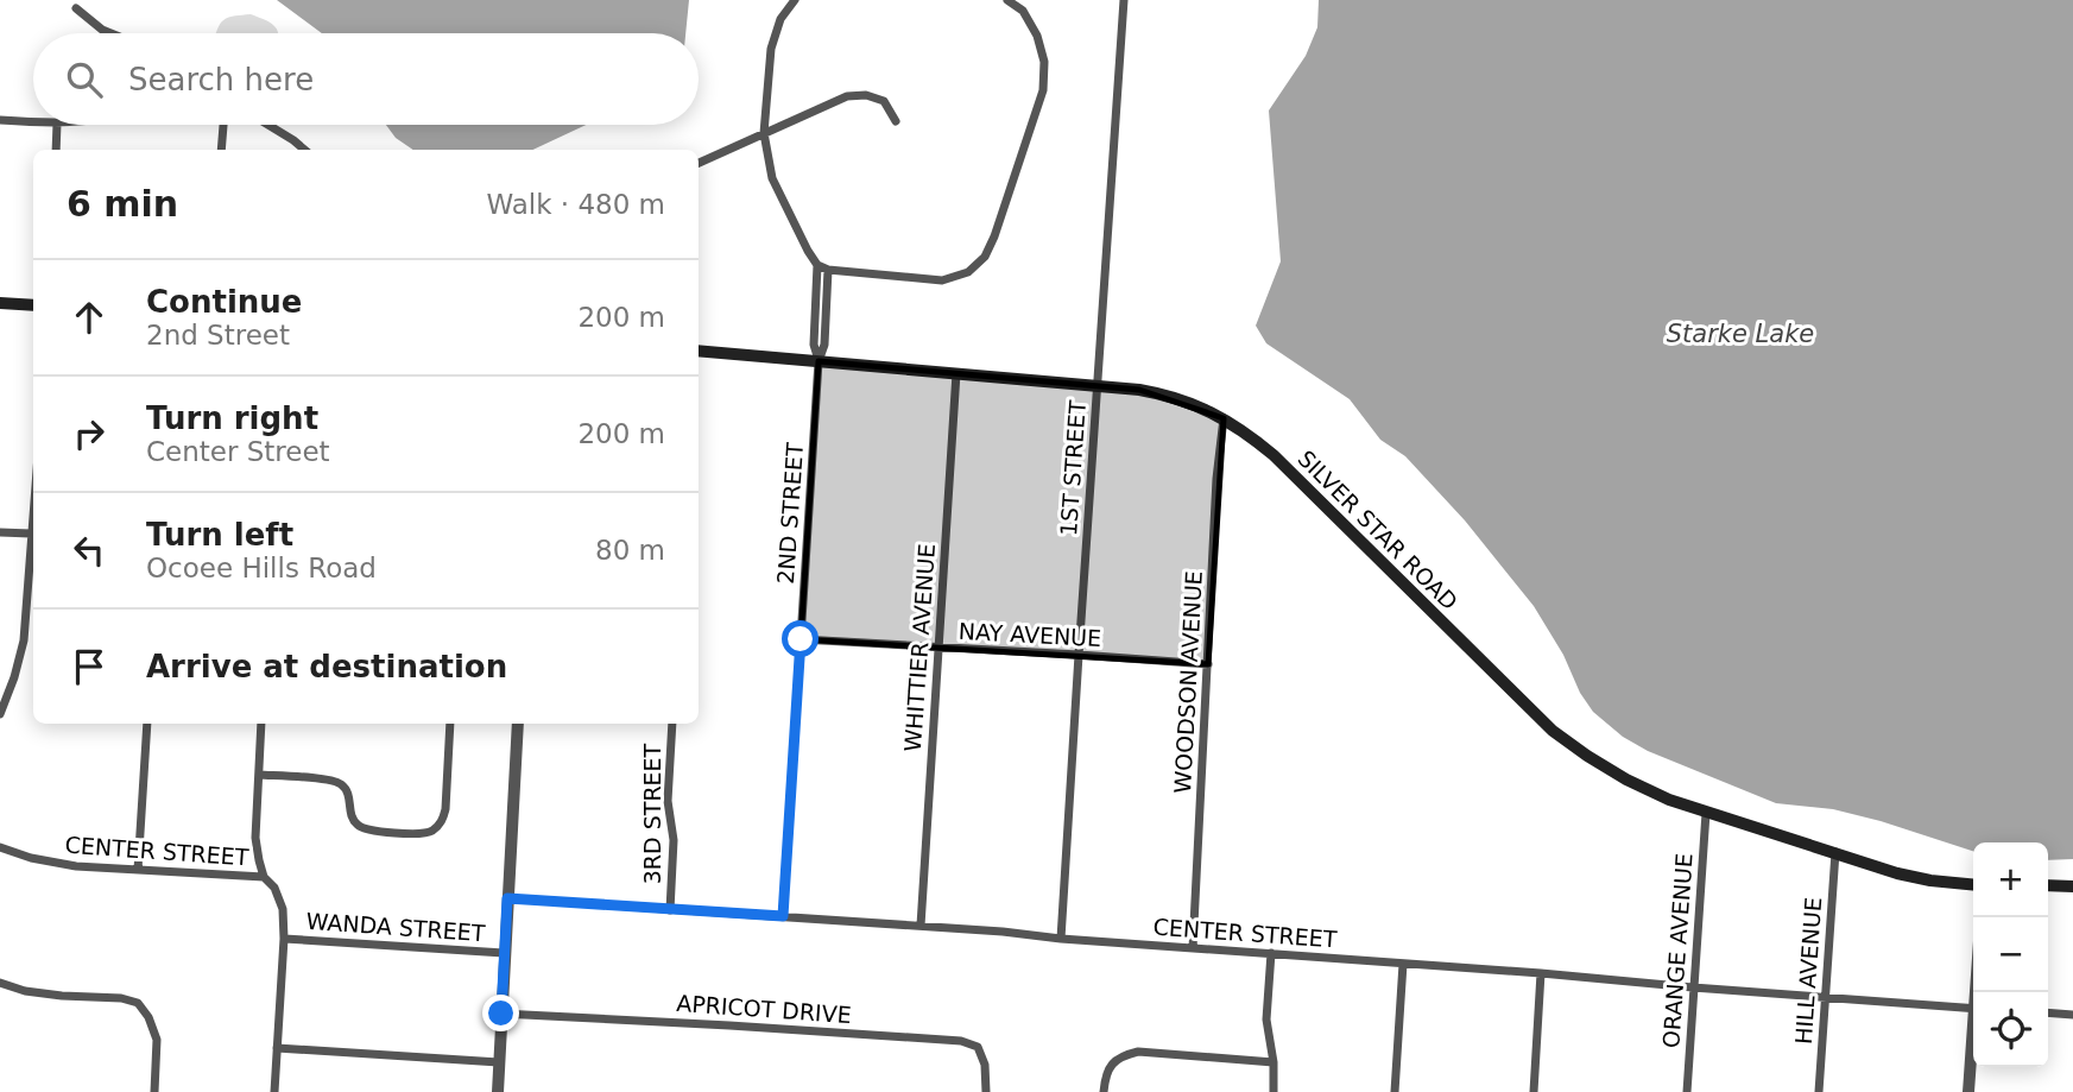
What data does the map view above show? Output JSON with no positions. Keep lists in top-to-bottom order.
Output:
{
  "streets": {
    "main road": ["SILVER STAR ROAD"],
    "street": [
      "1ST STREET",
      "2ND STREET",
      "NAY AVENUE",
      "WHITTIER AVENUE",
      "WOODSON AVENUE",
      "3RD STREET",
      "CENTER STREET",
      "WANDA STREET",
      "ORANGE AVENUE",
      "HILL AVENUE",
      "APRICOT DRIVE"
    ]
  },
  "crossings": [
    ["1ST STREET", "SILVER STAR ROAD"],
    ["1ST STREET", "NAY AVENUE"],
    ["1ST STREET", "CENTER STREET"],
    ["2ND STREET", "SILVER STAR ROAD"],
    ["2ND STREET", "NAY AVENUE"],
    ["2ND STREET", "CENTER STREET"],
    ["SILVER STAR ROAD", "WHITTIER AVENUE"],
    ["SILVER STAR ROAD", "WOODSON AVENUE"],
    ["SILVER STAR ROAD", "ORANGE AVENUE"],
    ["SILVER STAR ROAD", "HILL AVENUE"],
    ["NAY AVENUE", "WHITTIER AVENUE"],
    ["NAY AVENUE", "WOODSON AVENUE"],
    ["WHITTIER AVENUE", "CENTER STREET"],
    ["WOODSON AVENUE", "CENTER STREET"],
    ["3RD STREET", "CENTER STREET"],
    ["CENTER STREET", "ORANGE AVENUE"],
    ["CENTER STREET", "HILL AVENUE"]
  ],
  "water": ["Starke Lake"],
  "page": {
    "search": "Search here",
    "heading": ["6 min", "Walk · 480 m"],
    "list": [
      ["Continue", "2nd Street", "200 m"],
      ["Turn right", "Center Street", "200 m"],
      ["Turn left", "Ocoee Hills Road", "80 m"],
      "Arrive at destination"
    ],
    "map_buttons": ["+", "−"]
  }
}
